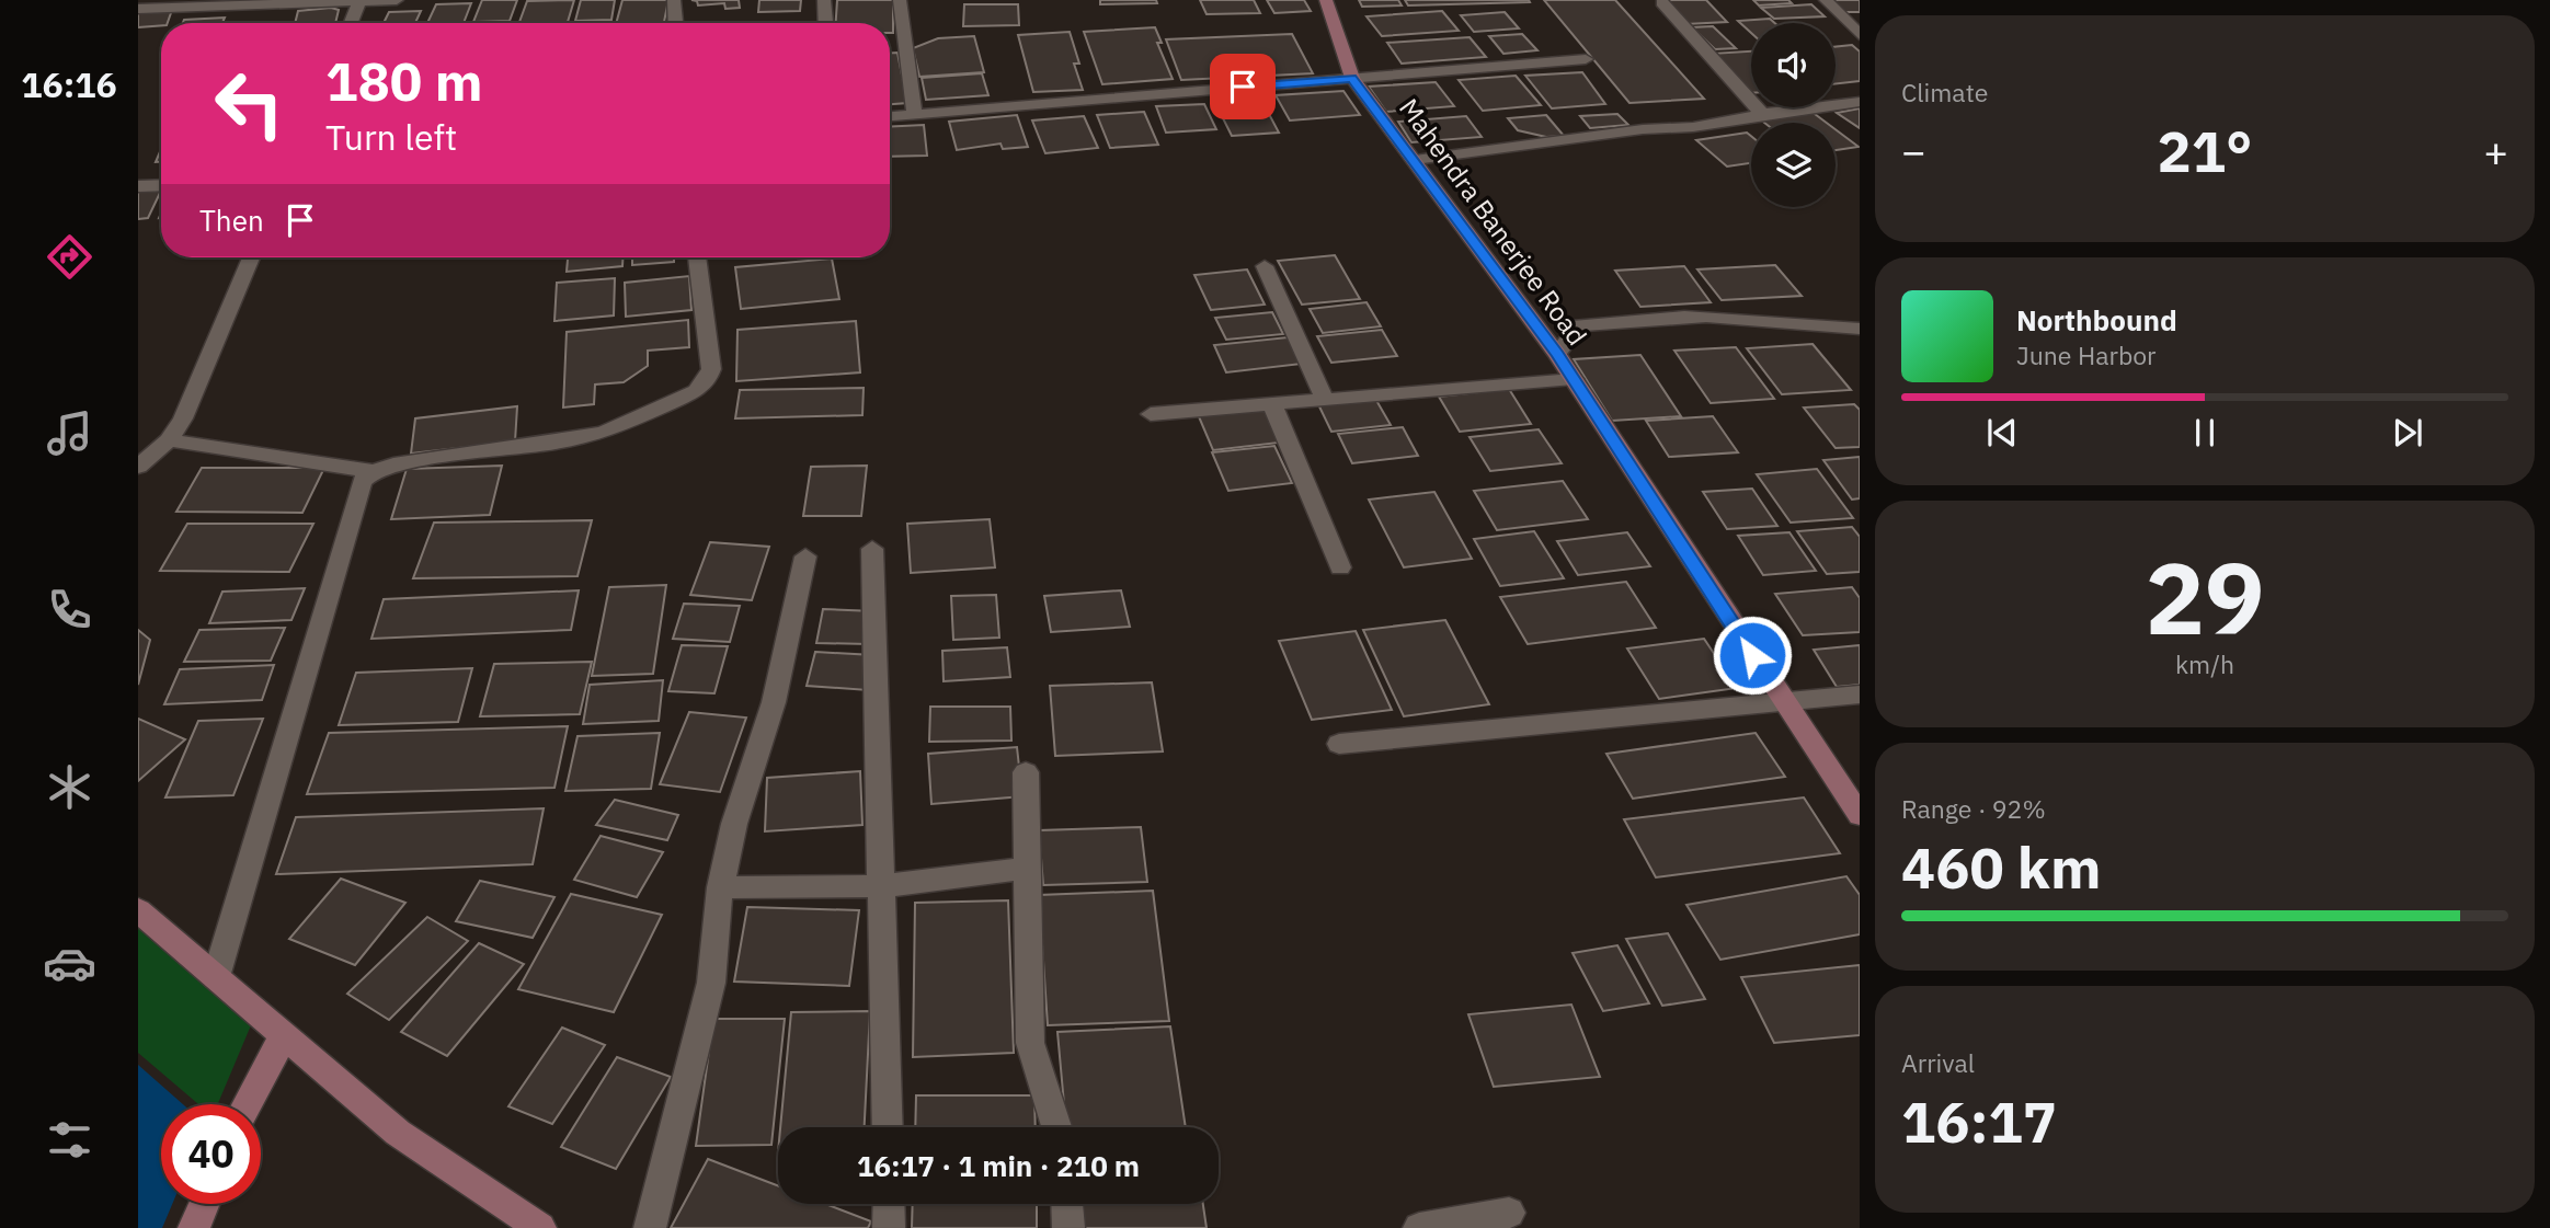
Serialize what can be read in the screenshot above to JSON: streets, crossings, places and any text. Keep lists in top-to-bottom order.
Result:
{
  "streets": {
    "street": ["Mahendra Banerjee Road"]
  },
  "page": {
    "tabs": "16:16",
    "tile": [
      "Climate",
      ["29", "km/h"],
      ["Range · 92%", "460 km"],
      ["Arrival", "16:17"]
    ],
    "turn": ["180 m", "Turn left"],
    "heat": ["−", "21°", "+"],
    "then": "Then",
    "song": ["Northbound", "June Harbor"],
    "limit": "40",
    "trip": "16:17 · 1 min · 210 m"
  }
}
